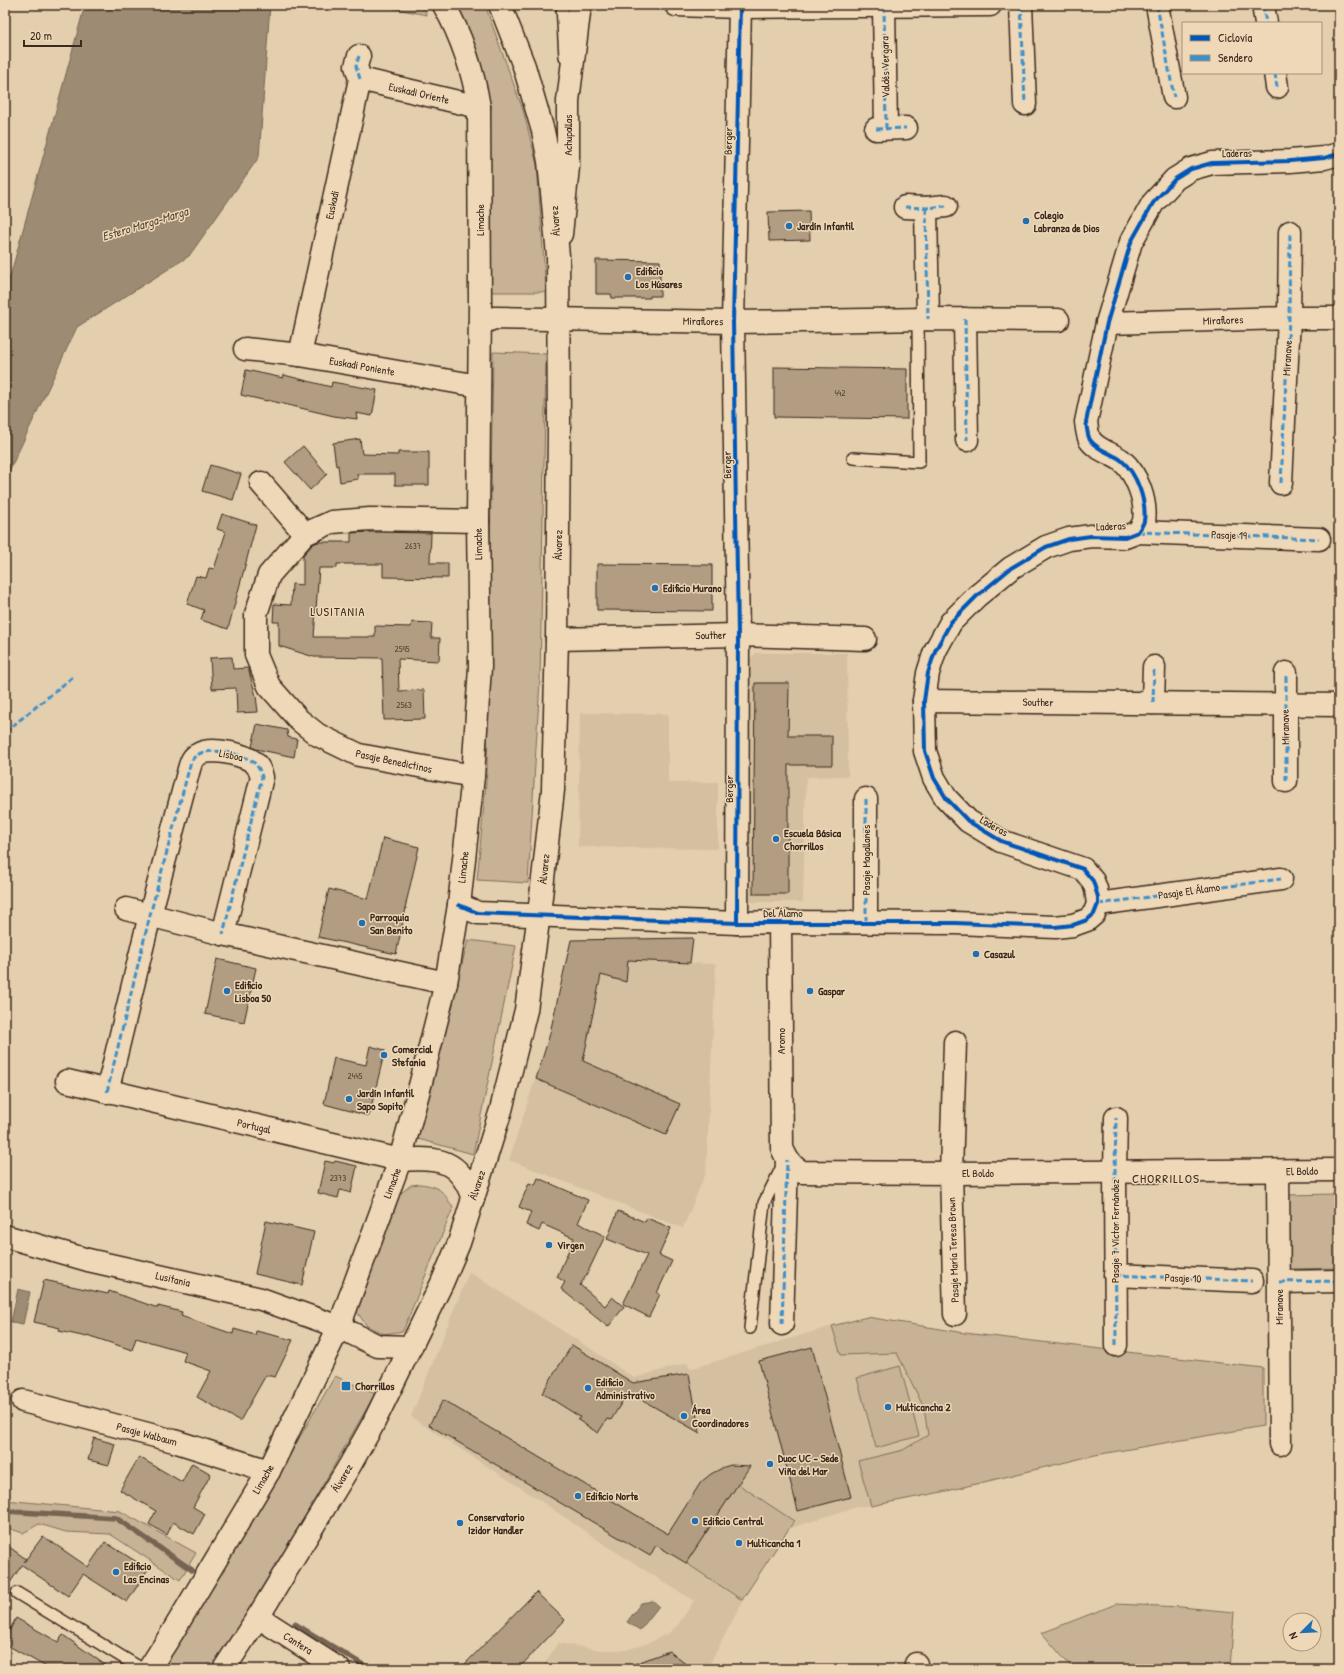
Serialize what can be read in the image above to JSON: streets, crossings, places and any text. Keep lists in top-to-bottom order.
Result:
{
  "streets": {
    "street": [
      "Valdés Vergara",
      "Euskadi Oriente",
      "Achupallas",
      "Berger",
      "Laderas",
      "Euskadi",
      "Limache",
      "Álvarez",
      "Miraflores",
      "Miranave",
      "Euskadi Poniente",
      "Pasaje 19",
      "Souther",
      "Lisboa",
      "Pasaje Benedictinos",
      "Pasaje Magallanes",
      "Pasaje El Álamo",
      "Del Álamo",
      "Aromo",
      "Portugal",
      "El Boldo",
      "Pasaje 7 Víctor Fernández",
      "Pasaje María Teresa Brown",
      "Pasaje 10",
      "Lusitania",
      "Pasaje Walbaum",
      "Cantera"
    ]
  },
  "crossings": [
    ["Euskadi Oriente", "Euskadi"],
    ["Euskadi Oriente", "Limache"],
    ["Achupallas", "Álvarez"],
    ["Berger", "Miraflores"],
    ["Berger", "Souther"],
    ["Berger", "Del Álamo"],
    ["Laderas", "Miraflores"],
    ["Laderas", "Pasaje 19"],
    ["Laderas", "Souther"],
    ["Laderas", "Pasaje El Álamo"],
    ["Laderas", "Del Álamo"],
    ["Euskadi", "Euskadi Poniente"],
    ["Limache", "Miraflores"],
    ["Limache", "Euskadi Poniente"],
    ["Limache", "Pasaje Benedictinos"],
    ["Limache", "Del Álamo"],
    ["Limache", "Portugal"],
    ["Limache", "Lusitania"],
    ["Limache", "Pasaje Walbaum"],
    ["Álvarez", "Miraflores"],
    ["Álvarez", "Souther"],
    ["Álvarez", "Del Álamo"],
    ["Álvarez", "Portugal"],
    ["Álvarez", "Lusitania"],
    ["Álvarez", "Cantera"],
    ["Miraflores", "Miranave"],
    ["Miranave", "Souther"],
    ["Miranave", "El Boldo"],
    ["Pasaje Magallanes", "Del Álamo"],
    ["Pasaje El Álamo", "Del Álamo"],
    ["Del Álamo", "Aromo"],
    ["Aromo", "El Boldo"],
    ["El Boldo", "Pasaje 7 Víctor Fernández"],
    ["El Boldo", "Pasaje María Teresa Brown"],
    ["Pasaje 7 Víctor Fernández", "Pasaje 10"]
  ],
  "districts": ["LUSITANIA", "CHORRILLOS"],
  "water": ["Estero Marga-Marga"],
  "places": {
    "other": [
      "Colegio Labranza de Dios",
      "Jardín Infantil",
      "Edificio Los Húsares",
      "Edificio Murano",
      "Escuela Básica Chorrillos",
      "Parroquia San Benito",
      "Casazul",
      "Edificio Lisboa 50",
      "Gaspar",
      "Comercial Stefania",
      "Jardín Infantil Sapo Sopito",
      "Virgen",
      "Edificio Administrativo",
      "Multicancha 2",
      "Área Coordinadores",
      "Duoc UC - Sede Viña del Mar",
      "Edificio Norte",
      "Edificio Central",
      "Conservatorio Izidor Handler",
      "Multicancha 1",
      "Edificio Las Encinas"
    ],
    "transit": ["Chorrillos"]
  },
  "house_numbers": [
    "442",
    "2637",
    "2595",
    "2563",
    "2445",
    "2373"
  ],
  "legend": ["Ciclovía", "Sendero"],
  "scale_bar": "20 m",
  "north": "bottom left"
}
